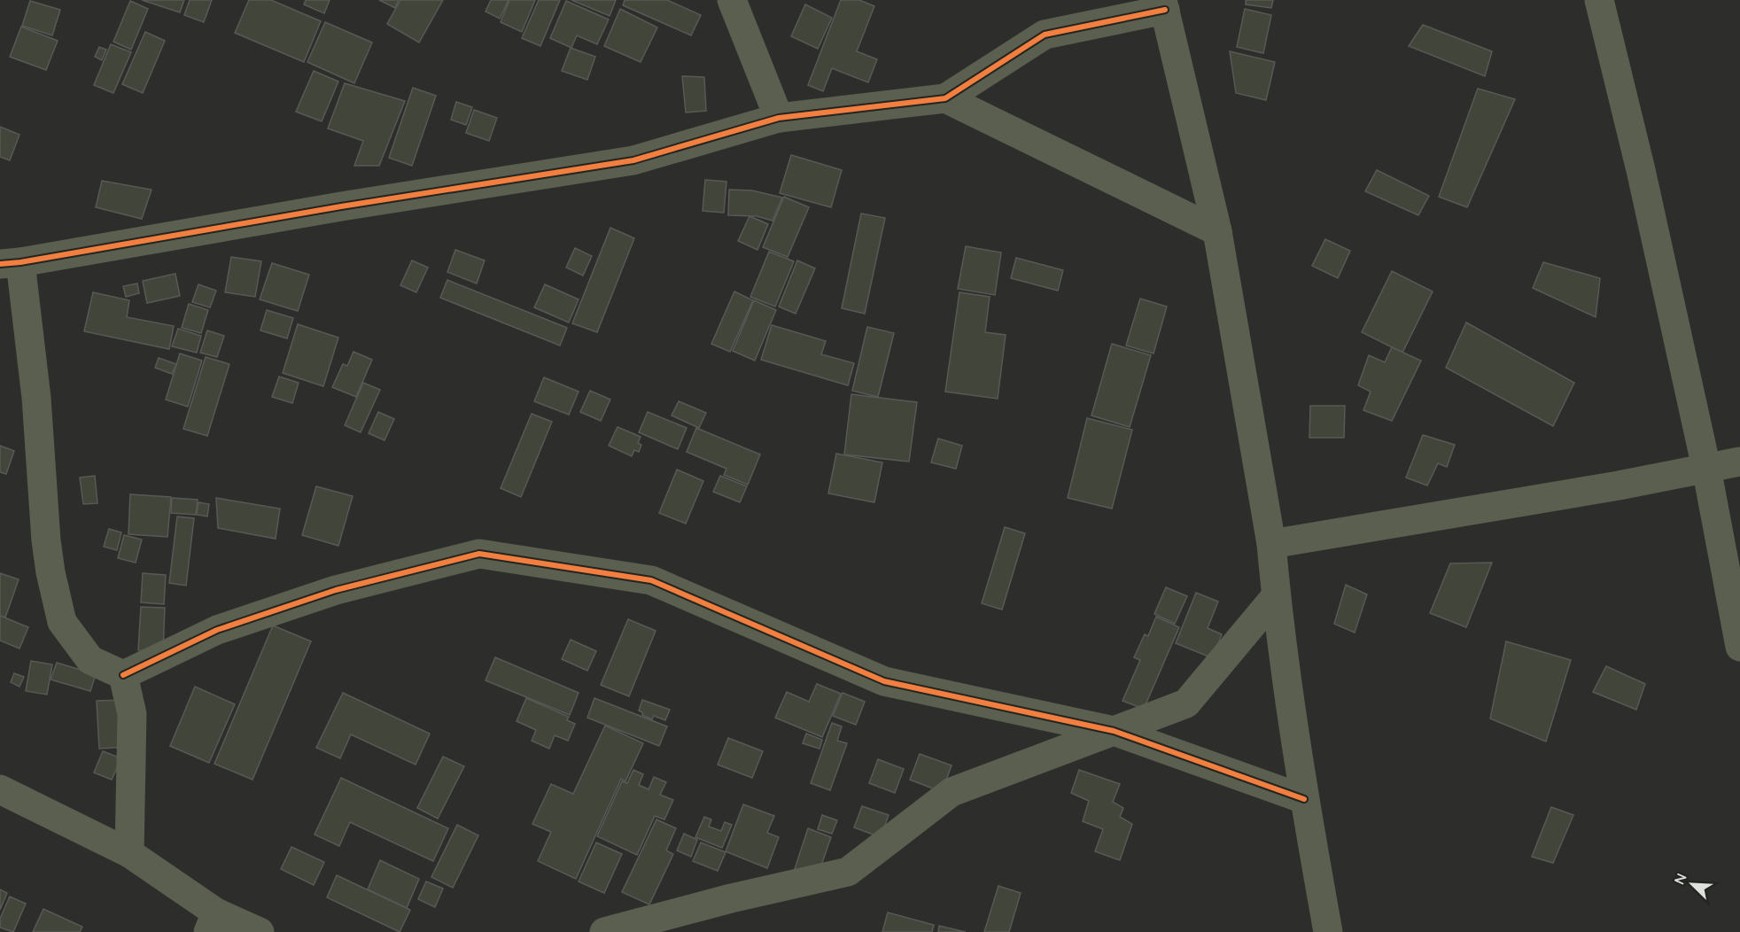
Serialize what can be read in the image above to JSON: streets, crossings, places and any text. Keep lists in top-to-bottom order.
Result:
{
  "north": "top left"
}
